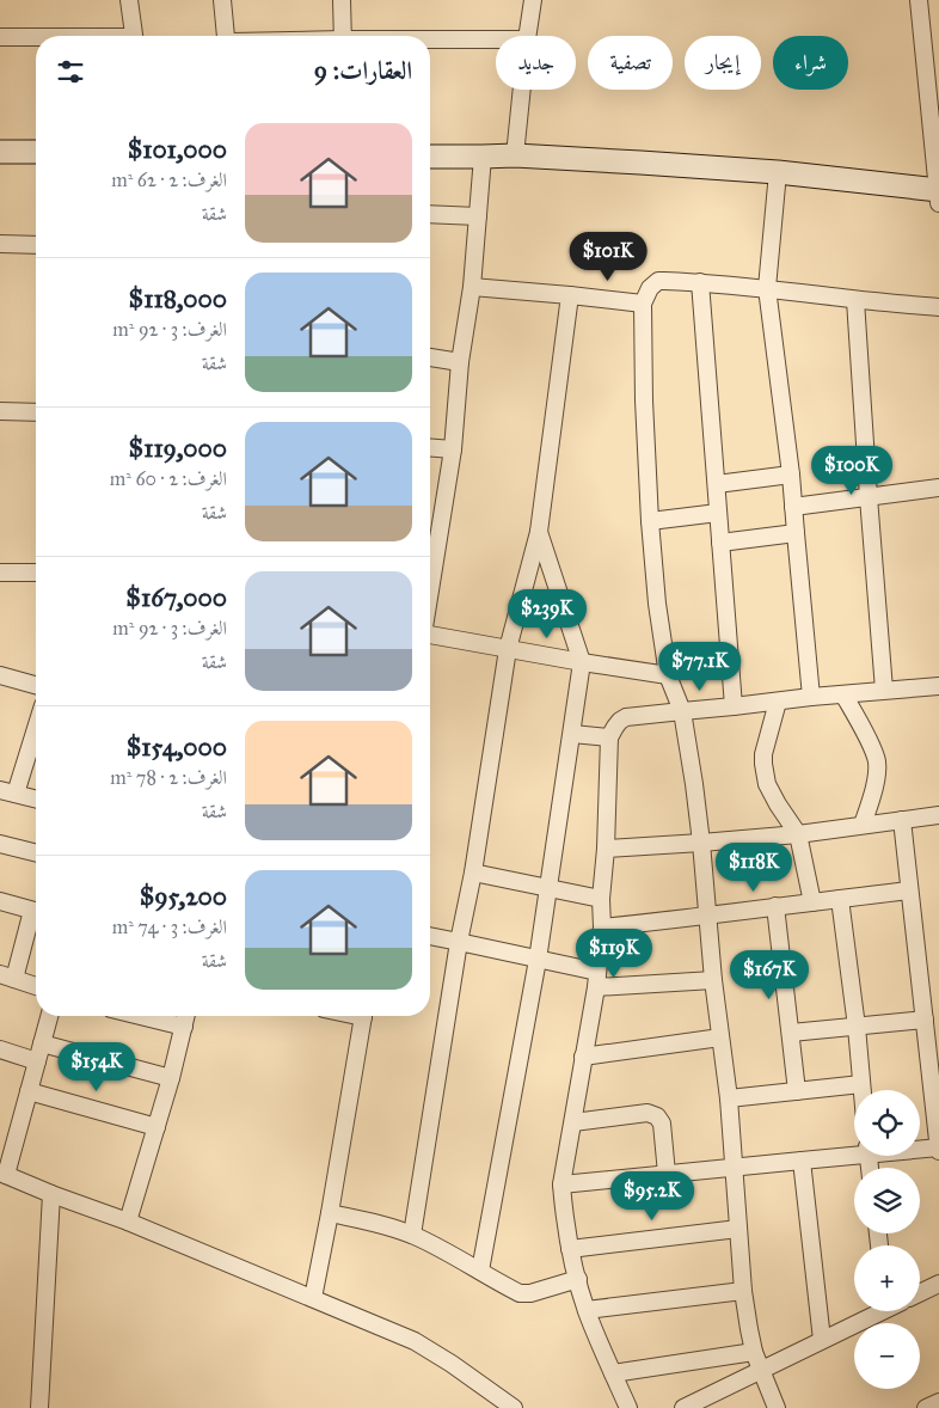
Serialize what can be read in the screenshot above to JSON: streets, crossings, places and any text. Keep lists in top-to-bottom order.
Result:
{
  "page": {
    "chip": [
      "شراء",
      "إيجار",
      "تصفية",
      "جديد"
    ],
    "heading": "العقارات: 9",
    "list": [
      {
        "name": "$101,000",
        "note": "الغرف: 2 · 62 m² · شقة"
      },
      {
        "name": "$118,000",
        "note": "الغرف: 3 · 92 m² · شقة"
      },
      {
        "name": "$119,000",
        "note": "الغرف: 2 · 60 m² · شقة"
      },
      {
        "name": "$167,000",
        "note": "الغرف: 3 · 92 m² · شقة"
      },
      {
        "name": "$154,000",
        "note": "الغرف: 2 · 78 m² · شقة"
      },
      {
        "name": "$95,200",
        "note": "الغرف: 3 · 74 m² · شقة"
      }
    ],
    "price": [
      "$101K",
      "$100K",
      "$239K",
      "$77.1K",
      "$118K",
      "$119K",
      "$167K",
      "$154K",
      "$95.2K"
    ],
    "map_buttons": ["+", "−"]
  }
}
